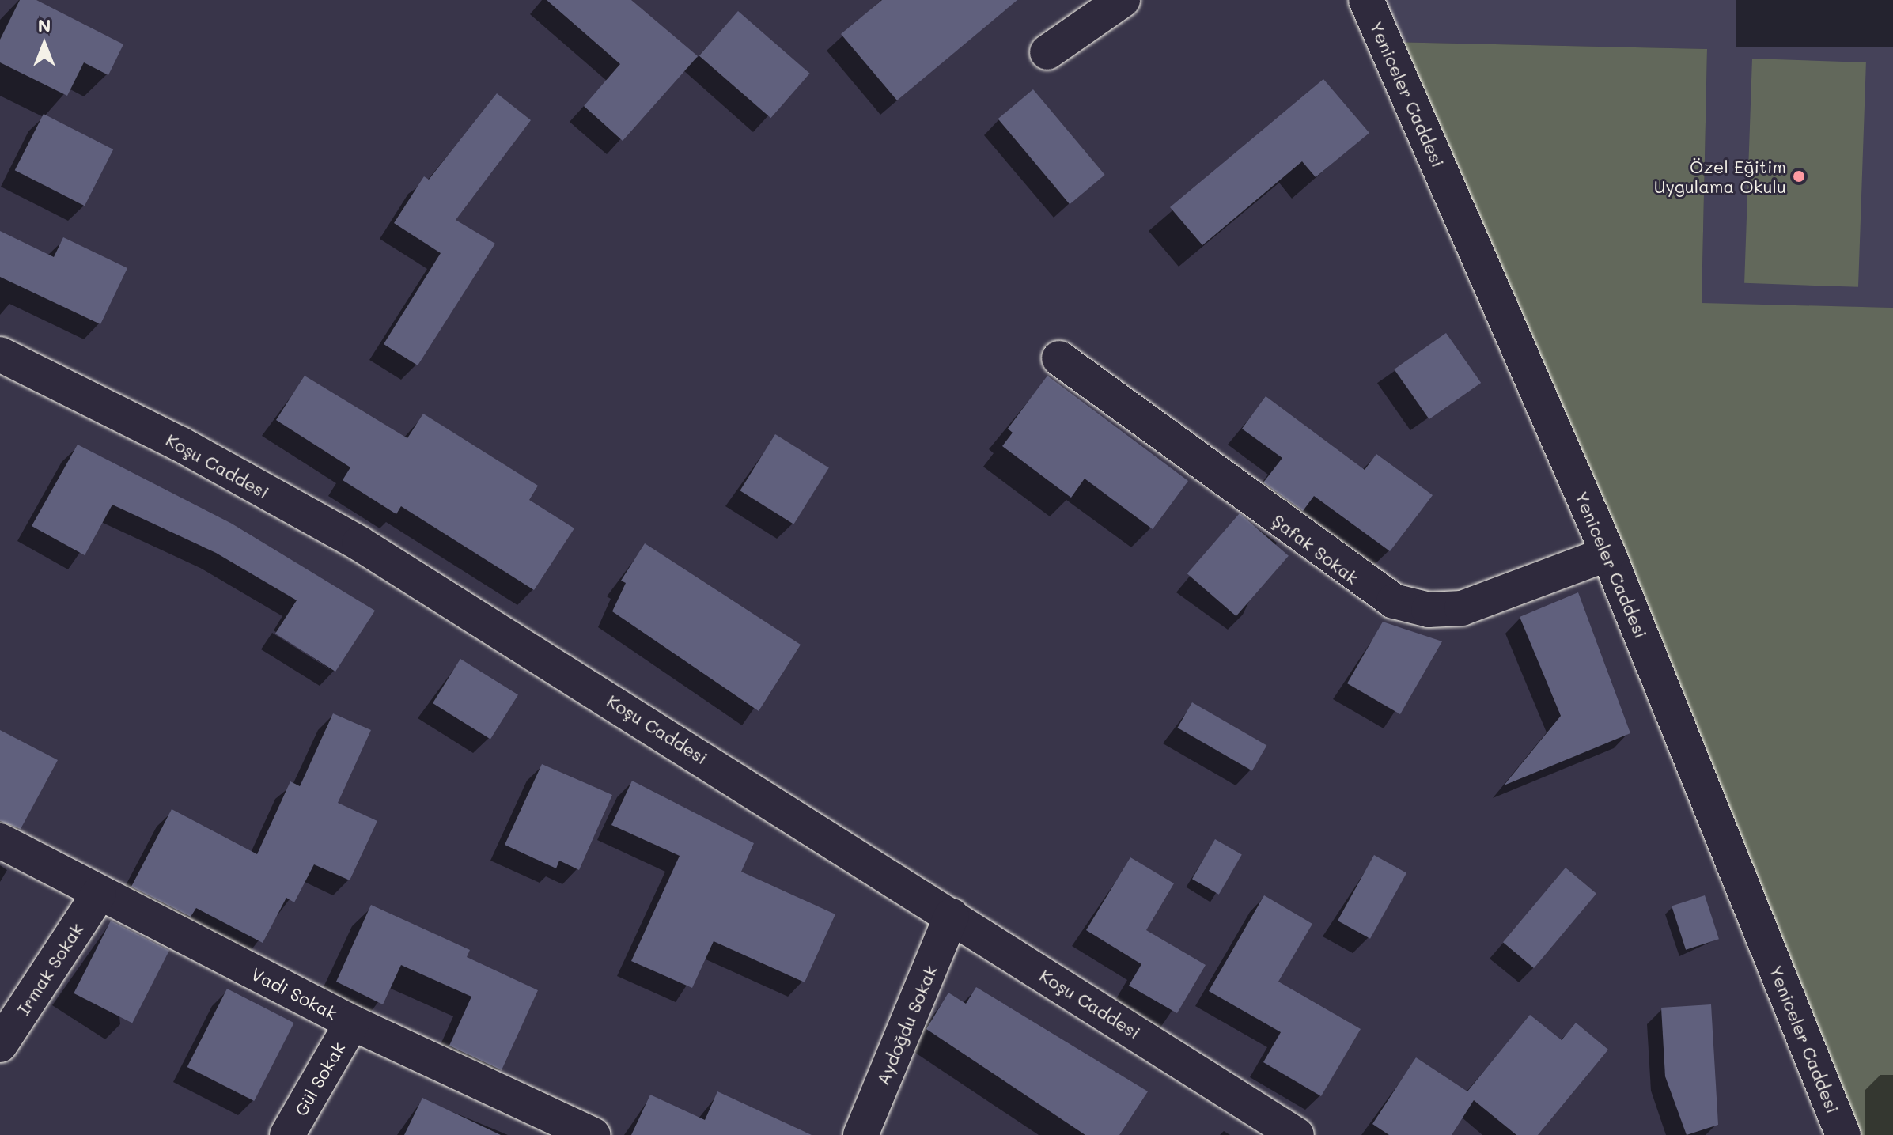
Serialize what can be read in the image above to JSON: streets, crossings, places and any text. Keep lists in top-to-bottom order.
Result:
{
  "streets": {
    "street": [
      "Yeniceler Caddesi",
      "Koşu Caddesi",
      "Şafak Sokak",
      "Irmak Sokak",
      "Vadi Sokak",
      "Aydoğdu Sokak",
      "Gül Sokak"
    ]
  },
  "crossings": [
    ["Yeniceler Caddesi", "Şafak Sokak"],
    ["Koşu Caddesi", "Aydoğdu Sokak"],
    ["Irmak Sokak", "Vadi Sokak"],
    ["Vadi Sokak", "Gül Sokak"]
  ],
  "places": ["Özel Eğitim Uygulama Okulu"],
  "north": "top"
}
